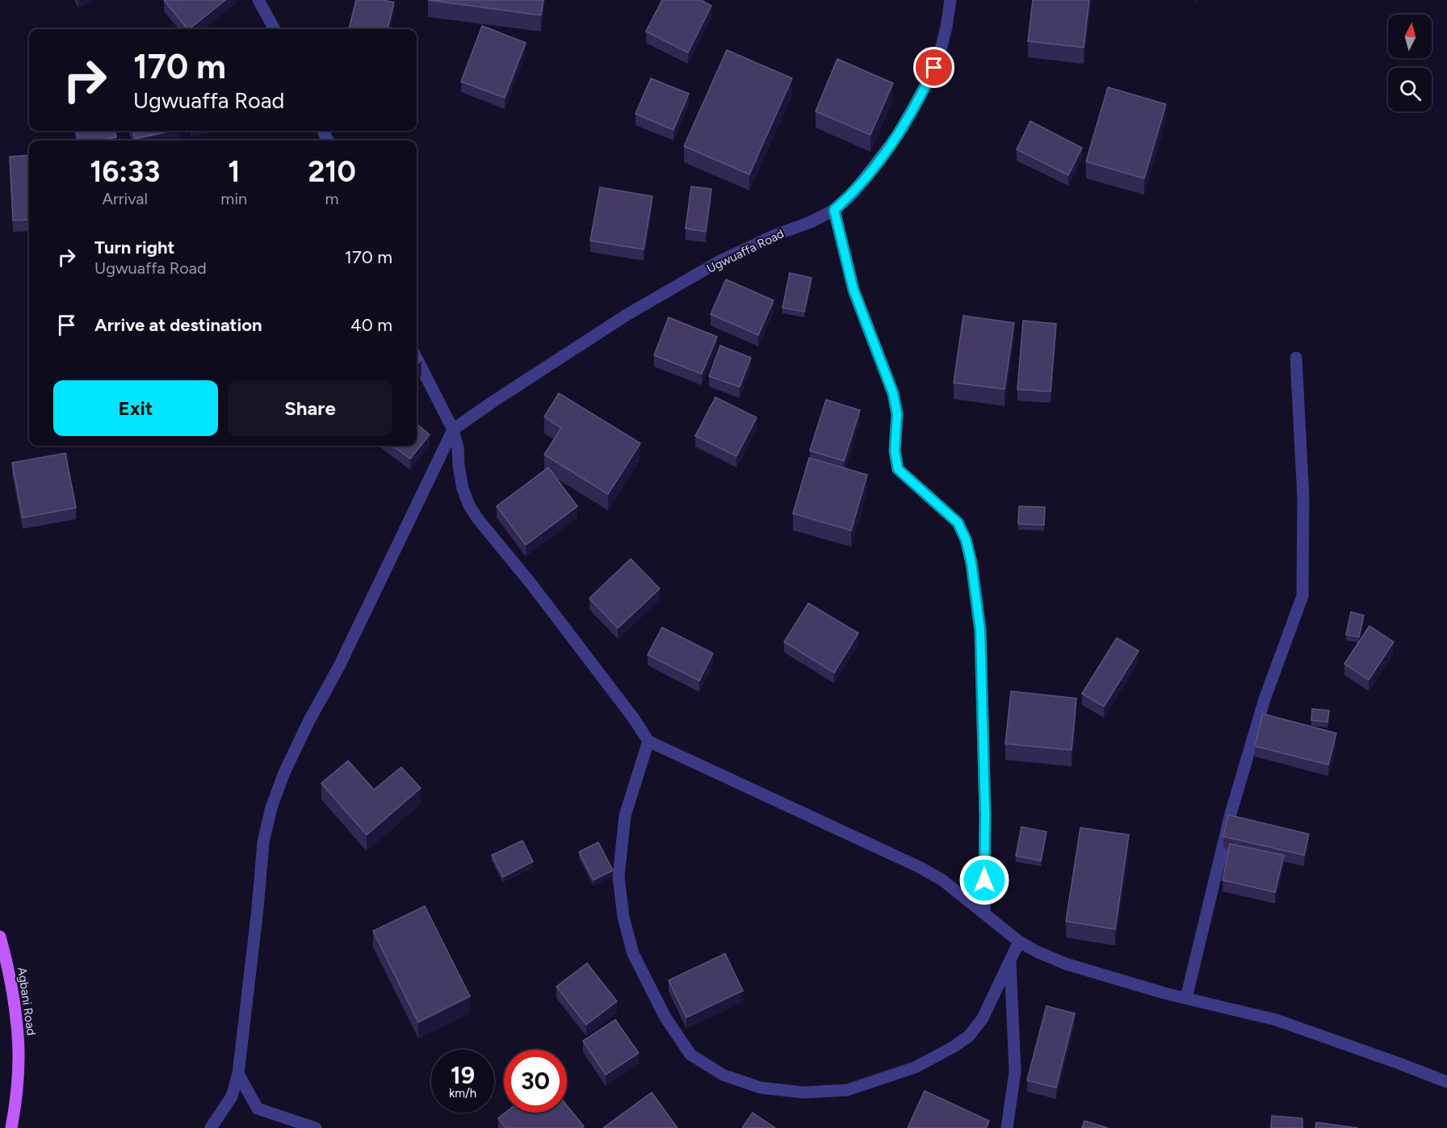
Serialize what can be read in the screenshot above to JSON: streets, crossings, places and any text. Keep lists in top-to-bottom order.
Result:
{
  "streets": {
    "main road": ["Agbani Road"],
    "street": ["Ugwuaffa Road"]
  },
  "north": "top",
  "page": {
    "turn": ["170 m", "Ugwuaffa Road"],
    "eta": [
      "16:33",
      "Arrival",
      "1",
      "min",
      "210",
      "m"
    ],
    "list": [
      {
        "name": "Turn right",
        "note": "Ugwuaffa Road",
        "value": "170 m"
      },
      {
        "name": "Arrive at destination",
        "value": "40 m"
      }
    ],
    "buttons": ["Exit", "Share"],
    "speed": "19 km/h",
    "limit": "30"
  }
}
